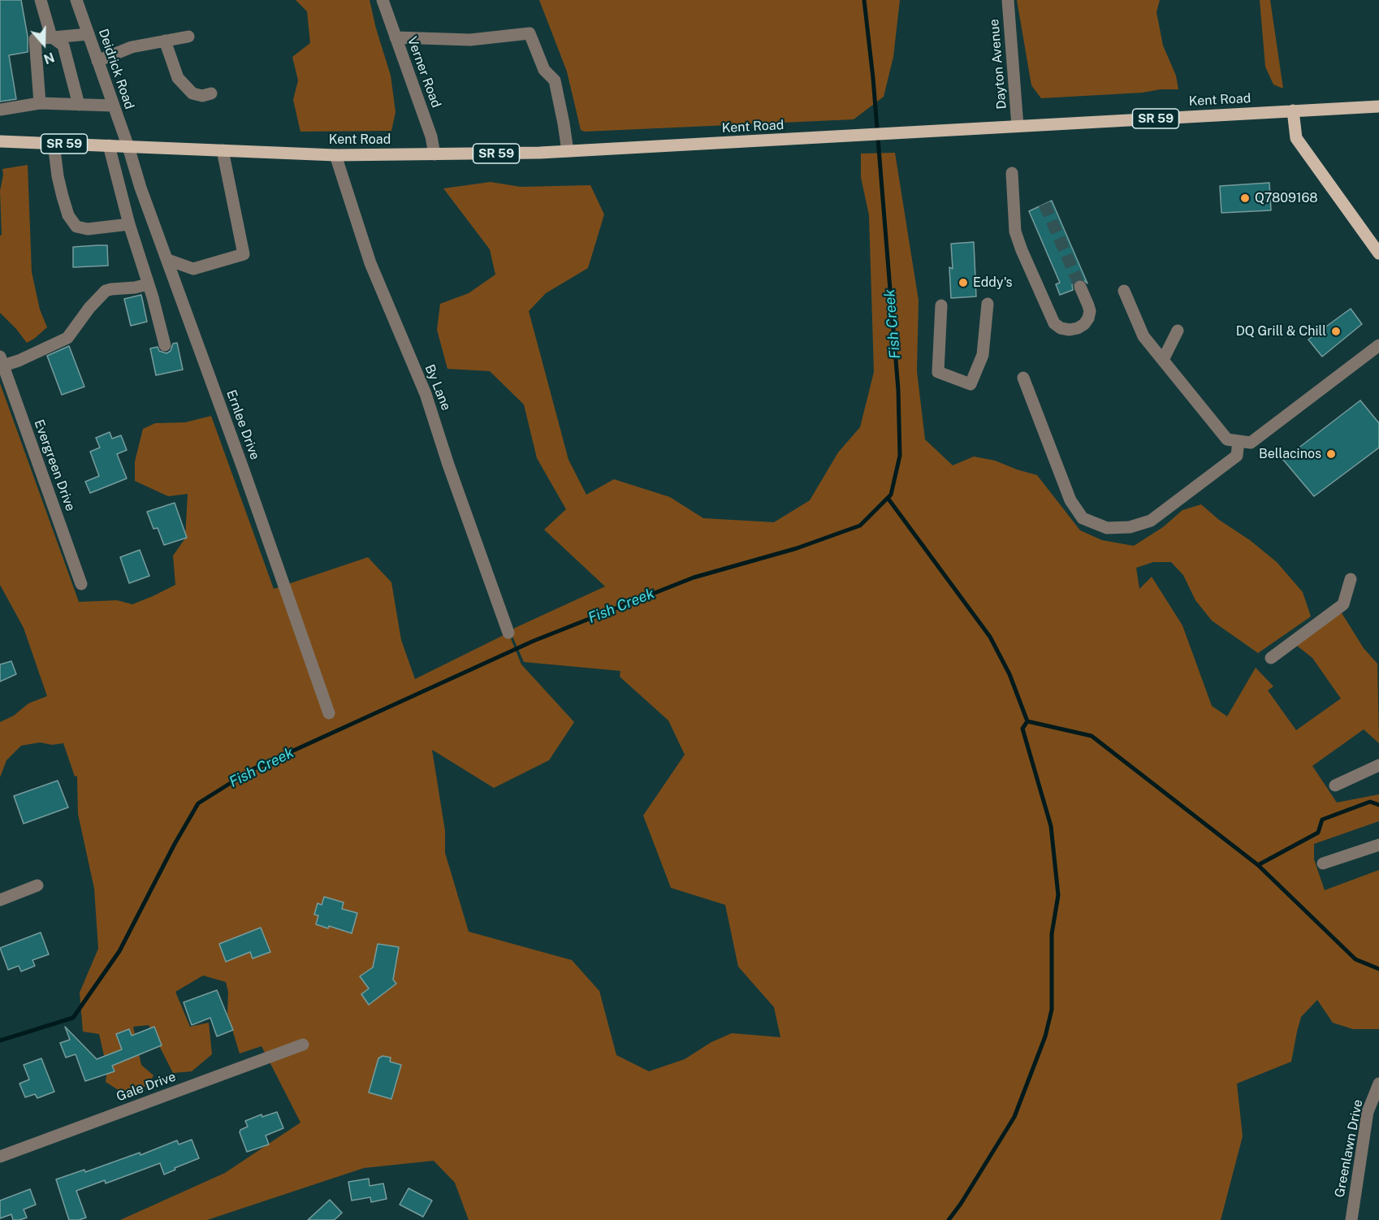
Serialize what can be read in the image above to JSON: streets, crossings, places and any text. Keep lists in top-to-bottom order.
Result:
{
  "streets": {
    "main road": ["Kent Road", "SR 59"],
    "street": [
      "Dayton Avenue",
      "Deidrick Road",
      "Verner Road",
      "By Lane",
      "Ernlee Drive",
      "Evergreen Drive",
      "Gale Drive",
      "Greenlawn Drive"
    ]
  },
  "crossings": [
    ["Dayton Avenue", "Kent Road"],
    ["Deidrick Road", "Kent Road"],
    ["Deidrick Road", "SR 59"],
    ["Deidrick Road", "Ernlee Drive"],
    ["Verner Road", "Kent Road"],
    ["Kent Road", "SR 59"],
    ["Kent Road", "By Lane"],
    ["Kent Road", "Ernlee Drive"],
    ["SR 59", "Ernlee Drive"]
  ],
  "water": ["Fish Creek"],
  "places": [
    "Q7809168",
    "Eddy's",
    "DQ Grill & Chill",
    "Bellacinos"
  ],
  "north": "bottom"
}
